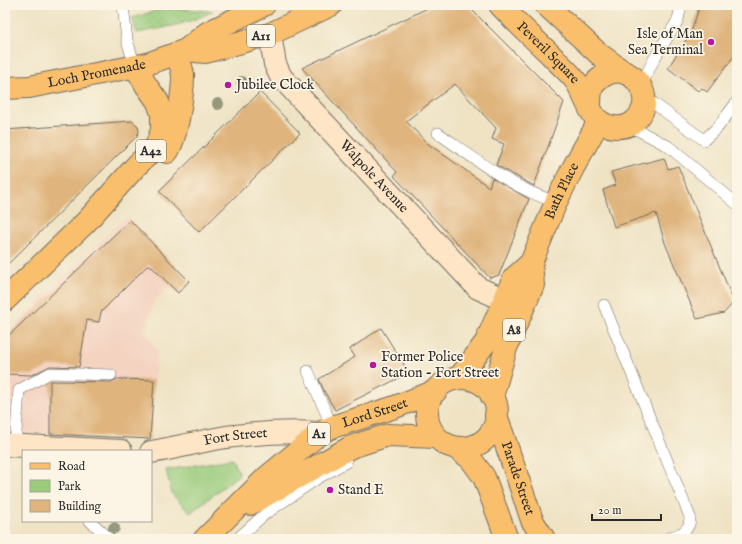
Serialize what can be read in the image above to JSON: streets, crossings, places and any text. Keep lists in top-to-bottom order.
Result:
{
  "streets": {
    "main road": [
      "A11",
      "Peveril Square",
      "Loch Promenade",
      "A42",
      "Walpole Avenue",
      "Bath Place",
      "A8",
      "Lord Street",
      "A1",
      "Fort Street",
      "Parade Street"
    ]
  },
  "crossings": [
    ["Peveril Square", "Bath Place"],
    ["Peveril Square", "A8"],
    ["Loch Promenade", "A42"],
    ["Loch Promenade", "Walpole Avenue"],
    ["Walpole Avenue", "Bath Place"],
    ["Bath Place", "A8"],
    ["Bath Place", "Lord Street"],
    ["Bath Place", "Parade Street"],
    ["Lord Street", "Fort Street"],
    ["Lord Street", "Parade Street"]
  ],
  "places": [
    "Isle of Man Sea Terminal",
    "Jubilee Clock",
    "Former Police Station - Fort Street",
    "Stand E"
  ],
  "legend": ["Road", "Park", "Building"],
  "scale_bar": "20 m"
}
